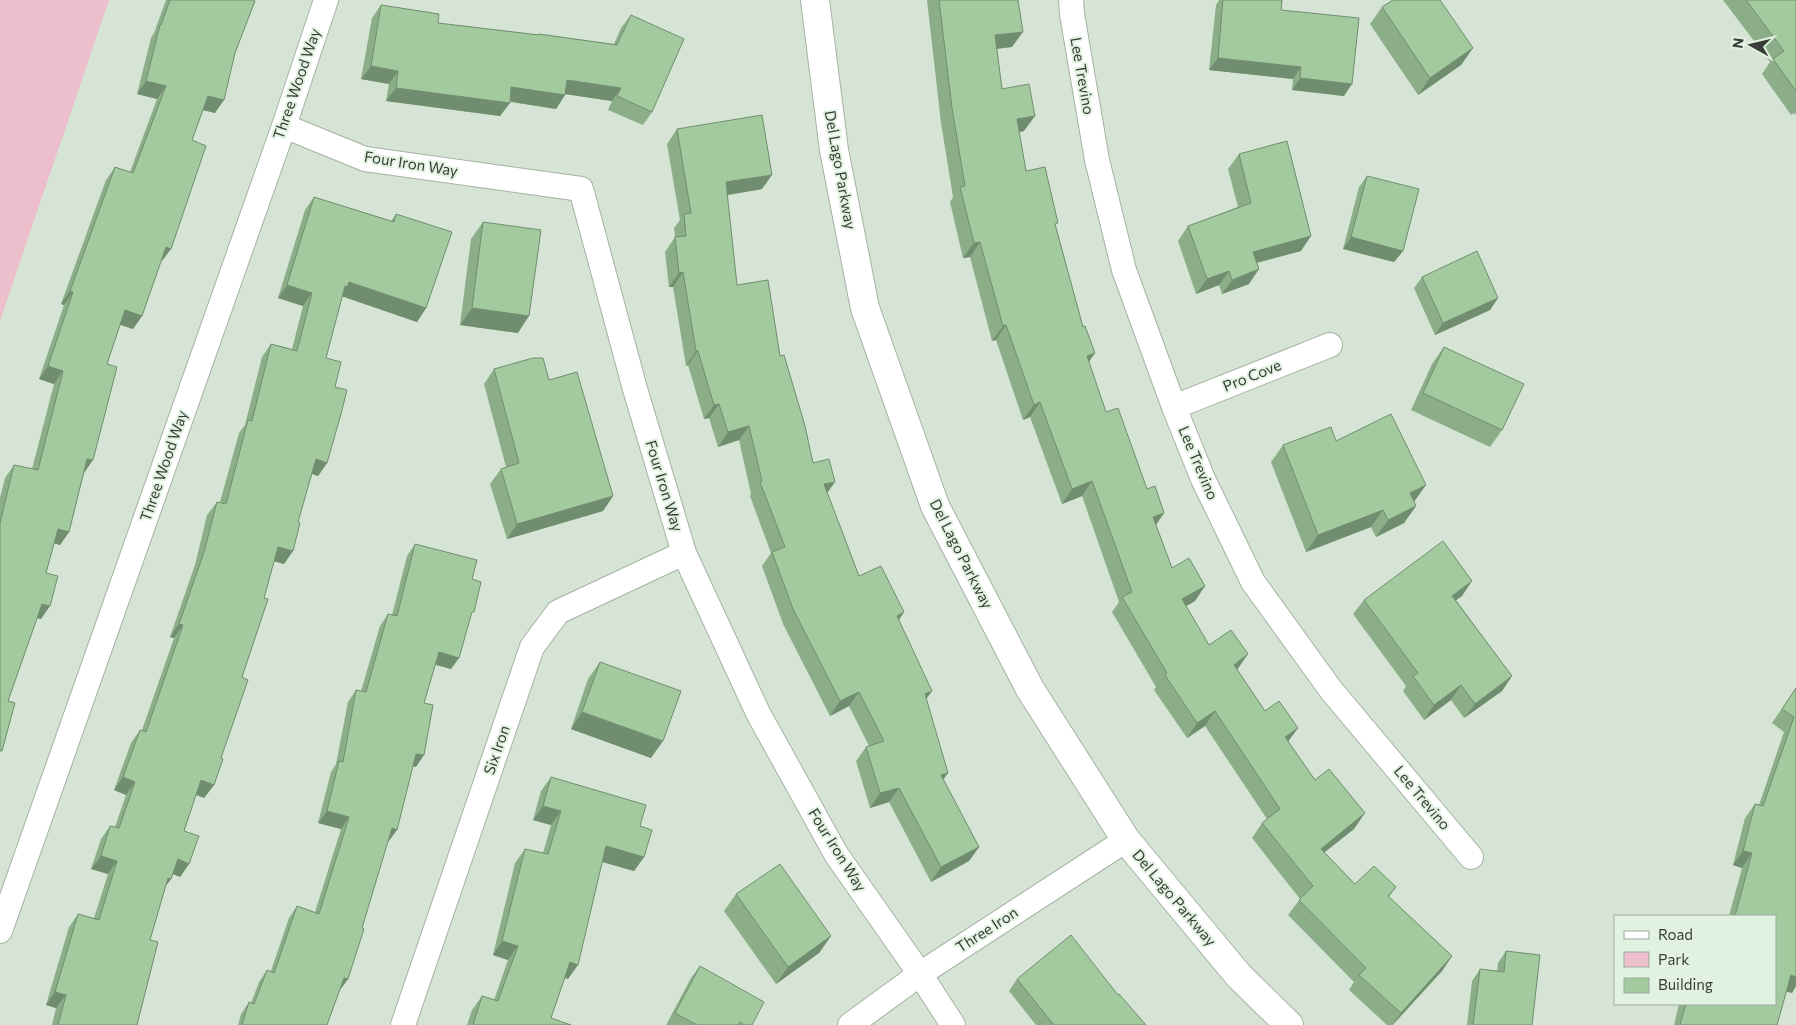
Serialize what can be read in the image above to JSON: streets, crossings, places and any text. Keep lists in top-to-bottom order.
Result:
{
  "streets": {
    "street": [
      "Lee Trevino",
      "Three Wood Way",
      "Four Iron Way",
      "Del Lago Parkway",
      "Pro Cove",
      "Six Iron",
      "Three Iron"
    ]
  },
  "crossings": [
    ["Lee Trevino", "Pro Cove"],
    ["Three Wood Way", "Four Iron Way"],
    ["Four Iron Way", "Six Iron"],
    ["Four Iron Way", "Three Iron"],
    ["Del Lago Parkway", "Three Iron"]
  ],
  "legend": ["Road", "Park", "Building"],
  "north": "left"
}
